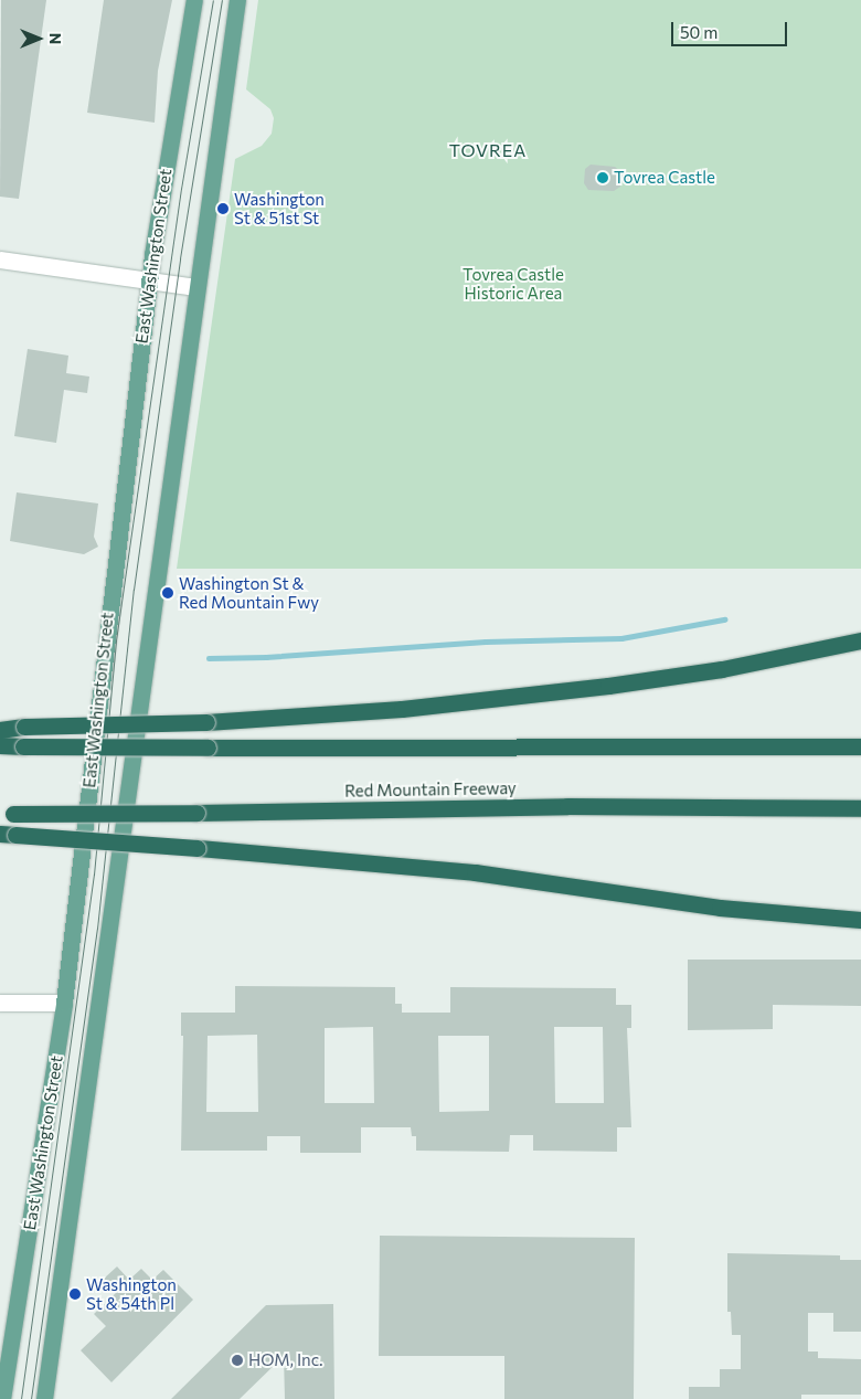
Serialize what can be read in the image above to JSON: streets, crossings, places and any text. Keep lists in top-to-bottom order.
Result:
{
  "streets": {
    "highway": ["Red Mountain Freeway"],
    "main road": ["East Washington Street"]
  },
  "districts": ["TOVREA"],
  "parks": ["Tovrea Castle Historic Area"],
  "places": [
    "Tovrea Castle",
    "Washington St & 51st St",
    "Washington St & Red Mountain Fwy",
    "Washington St & 54th Pl",
    "HOM, Inc."
  ],
  "scale_bar": "50 m",
  "north": "right"
}
